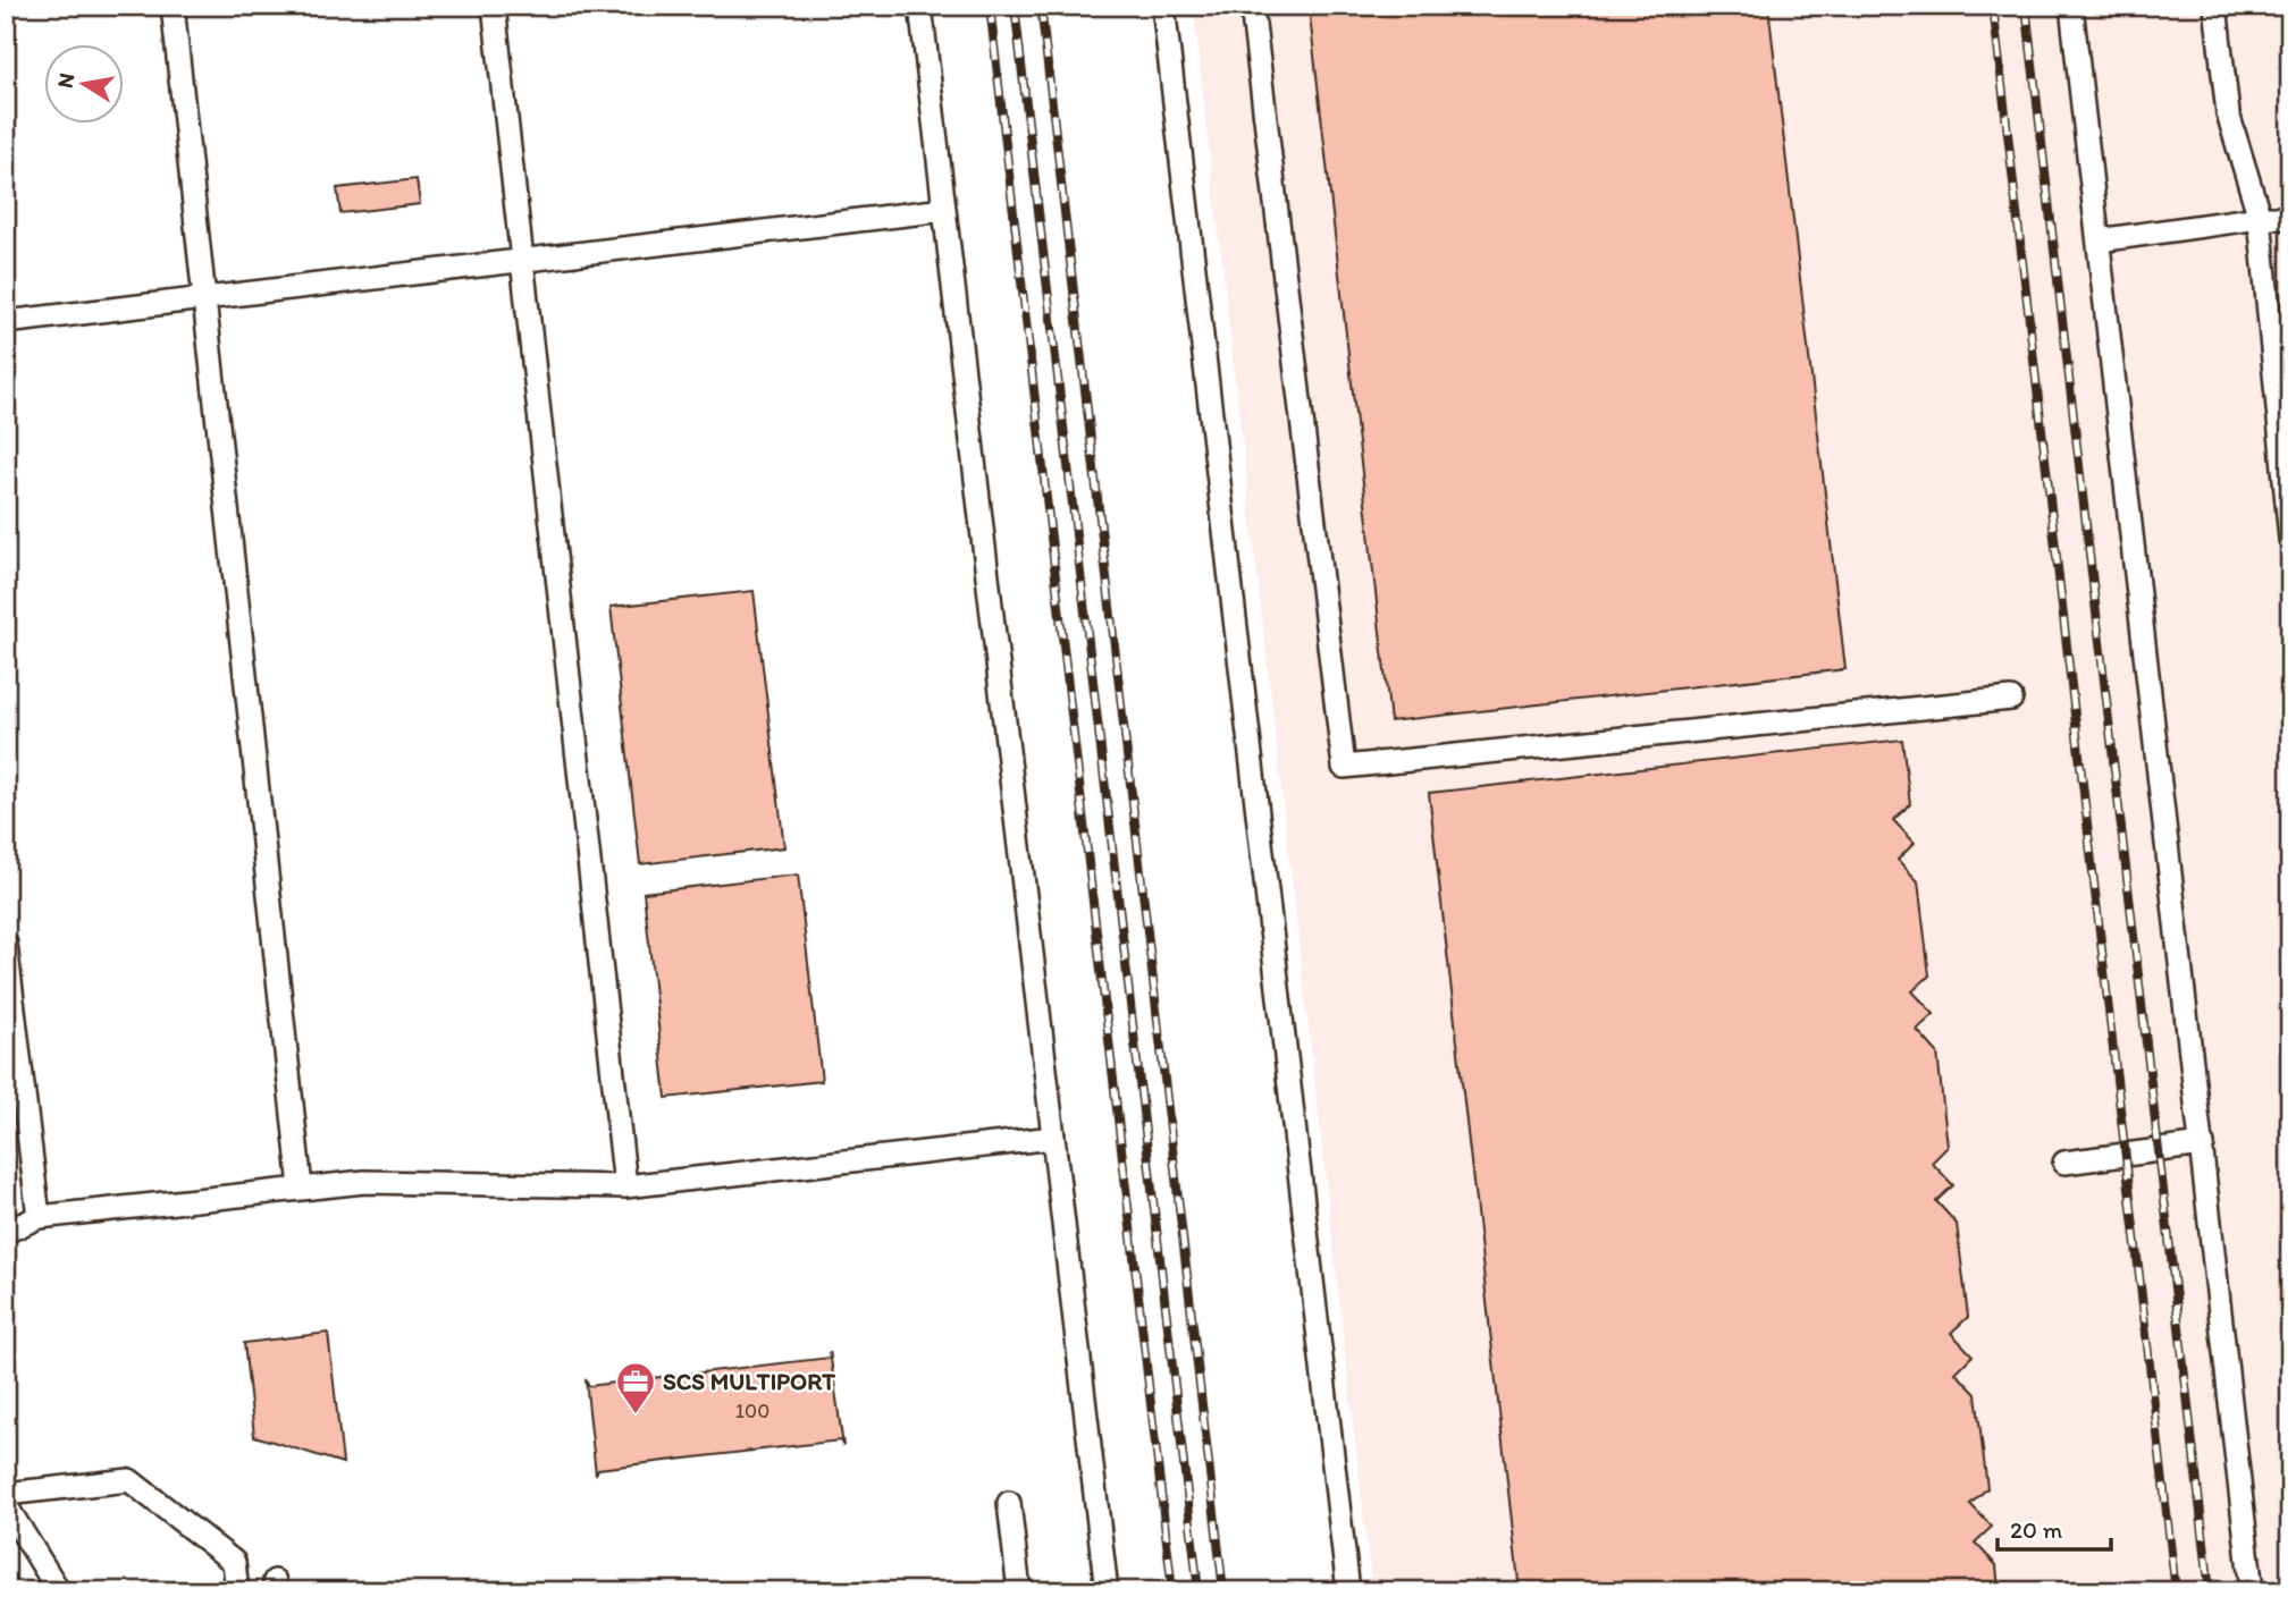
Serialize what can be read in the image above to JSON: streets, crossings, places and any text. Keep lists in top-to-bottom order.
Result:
{
  "places": {
    "office": ["SCS MULTIPORT"]
  },
  "house_numbers": ["100"],
  "scale_bar": "20 m",
  "north": "left"
}
